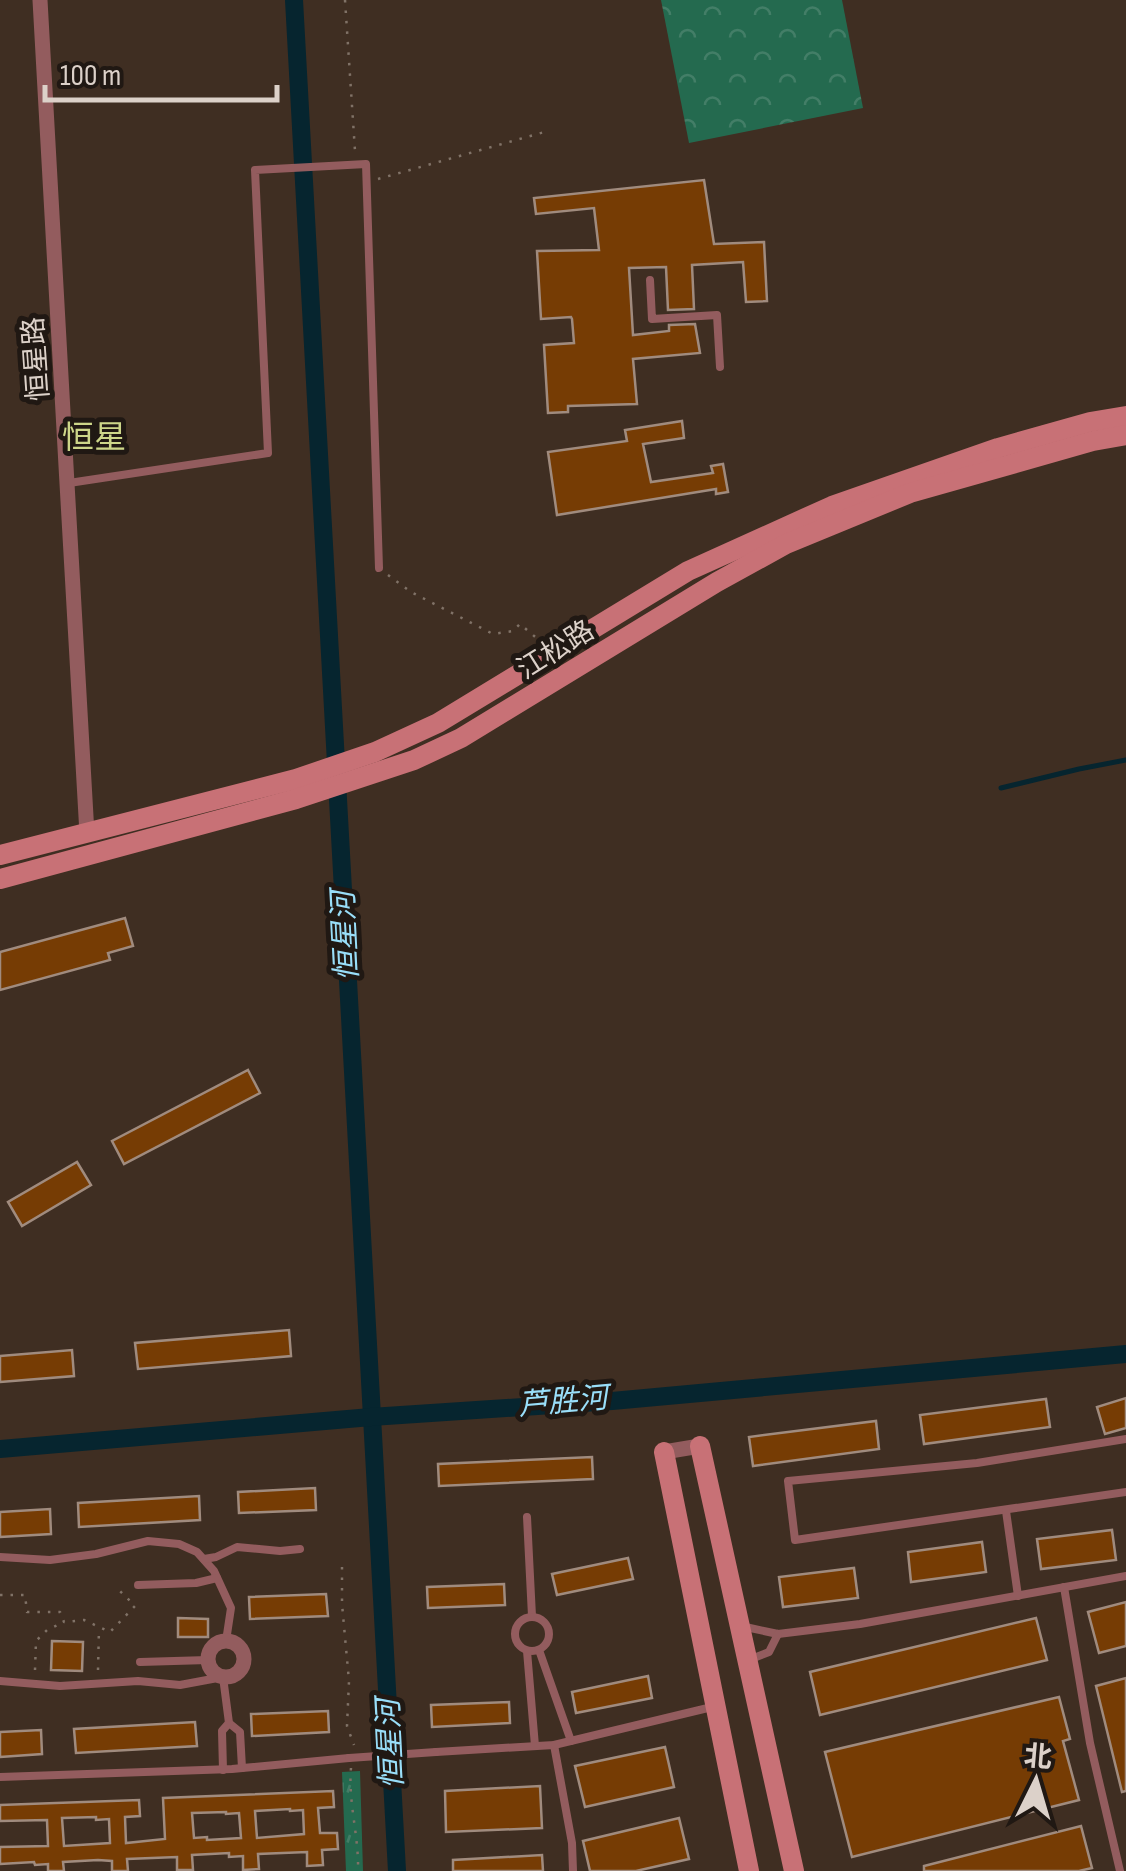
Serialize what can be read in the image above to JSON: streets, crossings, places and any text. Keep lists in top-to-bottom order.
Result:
{
  "streets": {
    "street": ["恒星路", "江松路"]
  },
  "crossings": [
    ["恒星路", "江松路"]
  ],
  "districts": ["恒星"],
  "water": ["恒星河", "芦胜河"],
  "scale_bar": "100 m",
  "north": "top"
}
